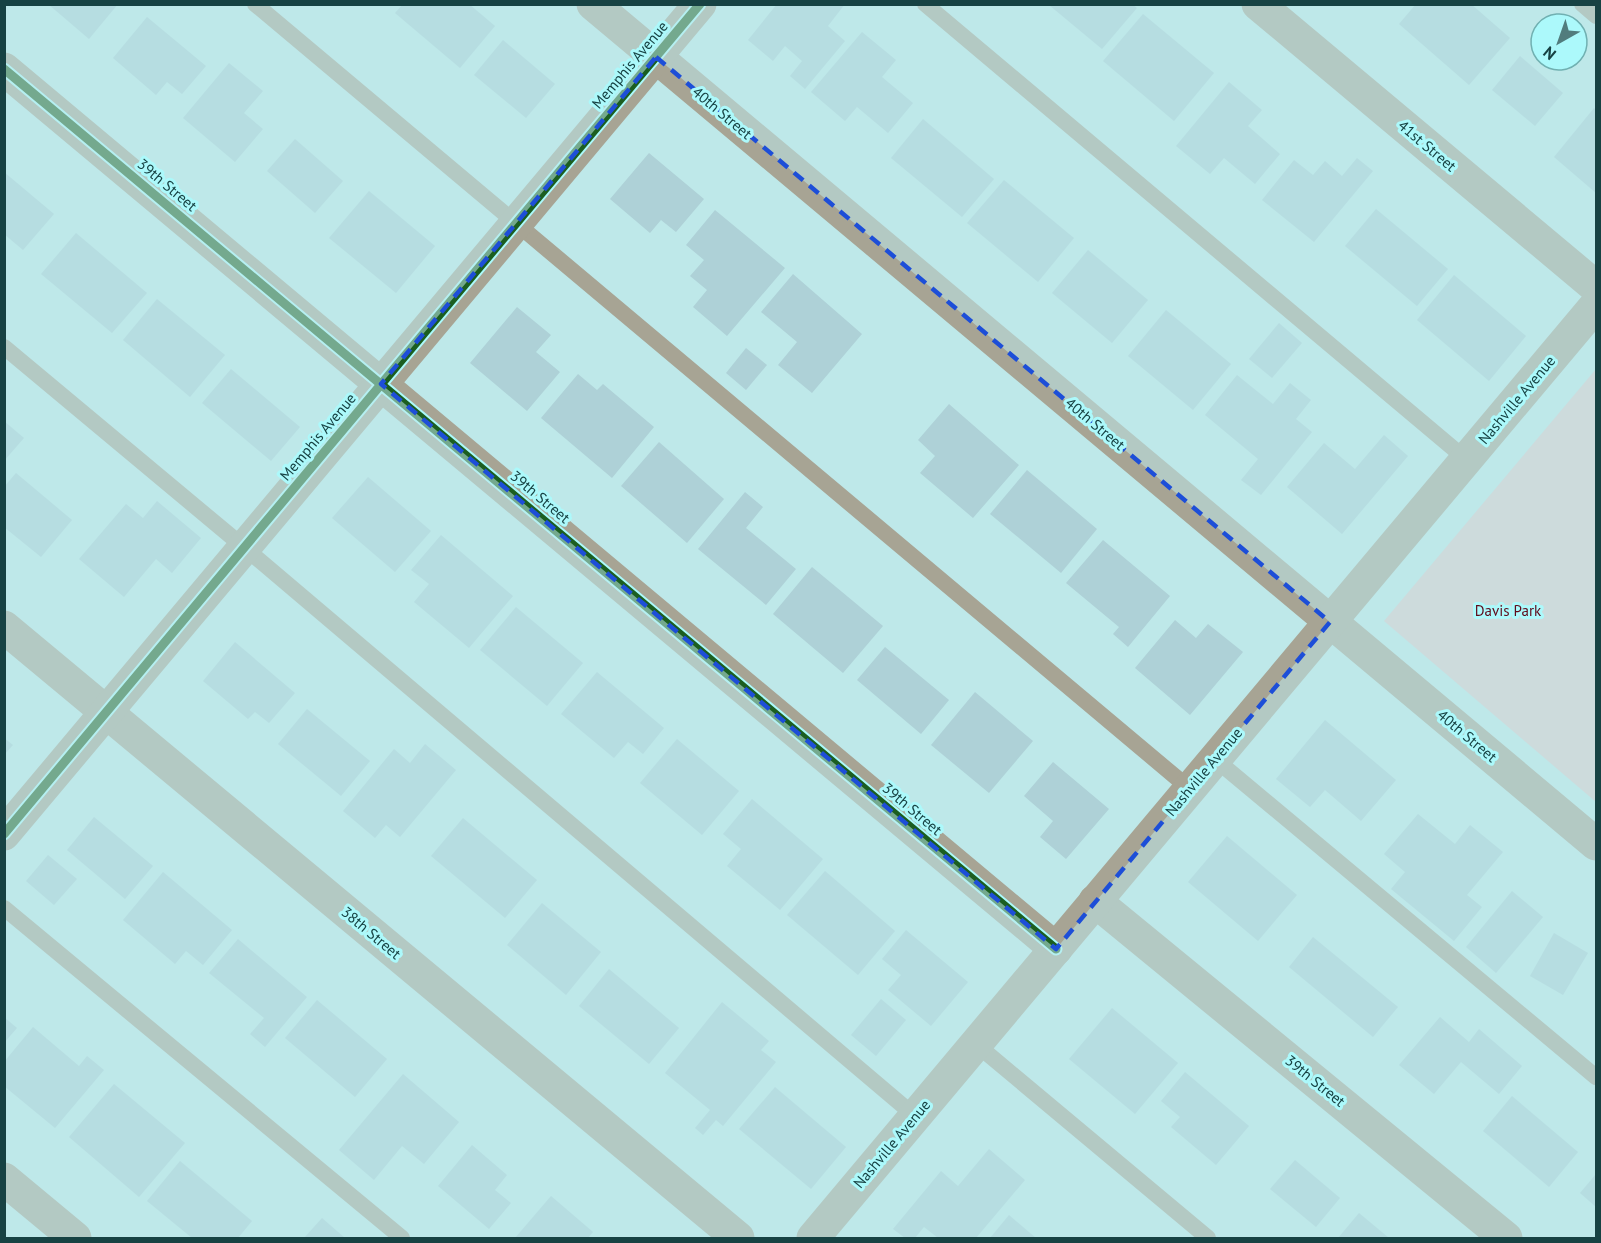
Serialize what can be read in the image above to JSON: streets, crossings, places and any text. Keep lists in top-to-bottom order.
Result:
{
  "streets": {
    "street": [
      "Memphis Avenue",
      "40th Street",
      "41st Street",
      "39th Street",
      "Nashville Avenue",
      "38th Street"
    ]
  },
  "crossings": [
    ["Memphis Avenue", "40th Street"],
    ["Memphis Avenue", "39th Street"],
    ["Memphis Avenue", "38th Street"],
    ["40th Street", "Nashville Avenue"],
    ["39th Street", "Nashville Avenue"]
  ],
  "parks": ["Davis Park"],
  "north": "bottom left"
}
